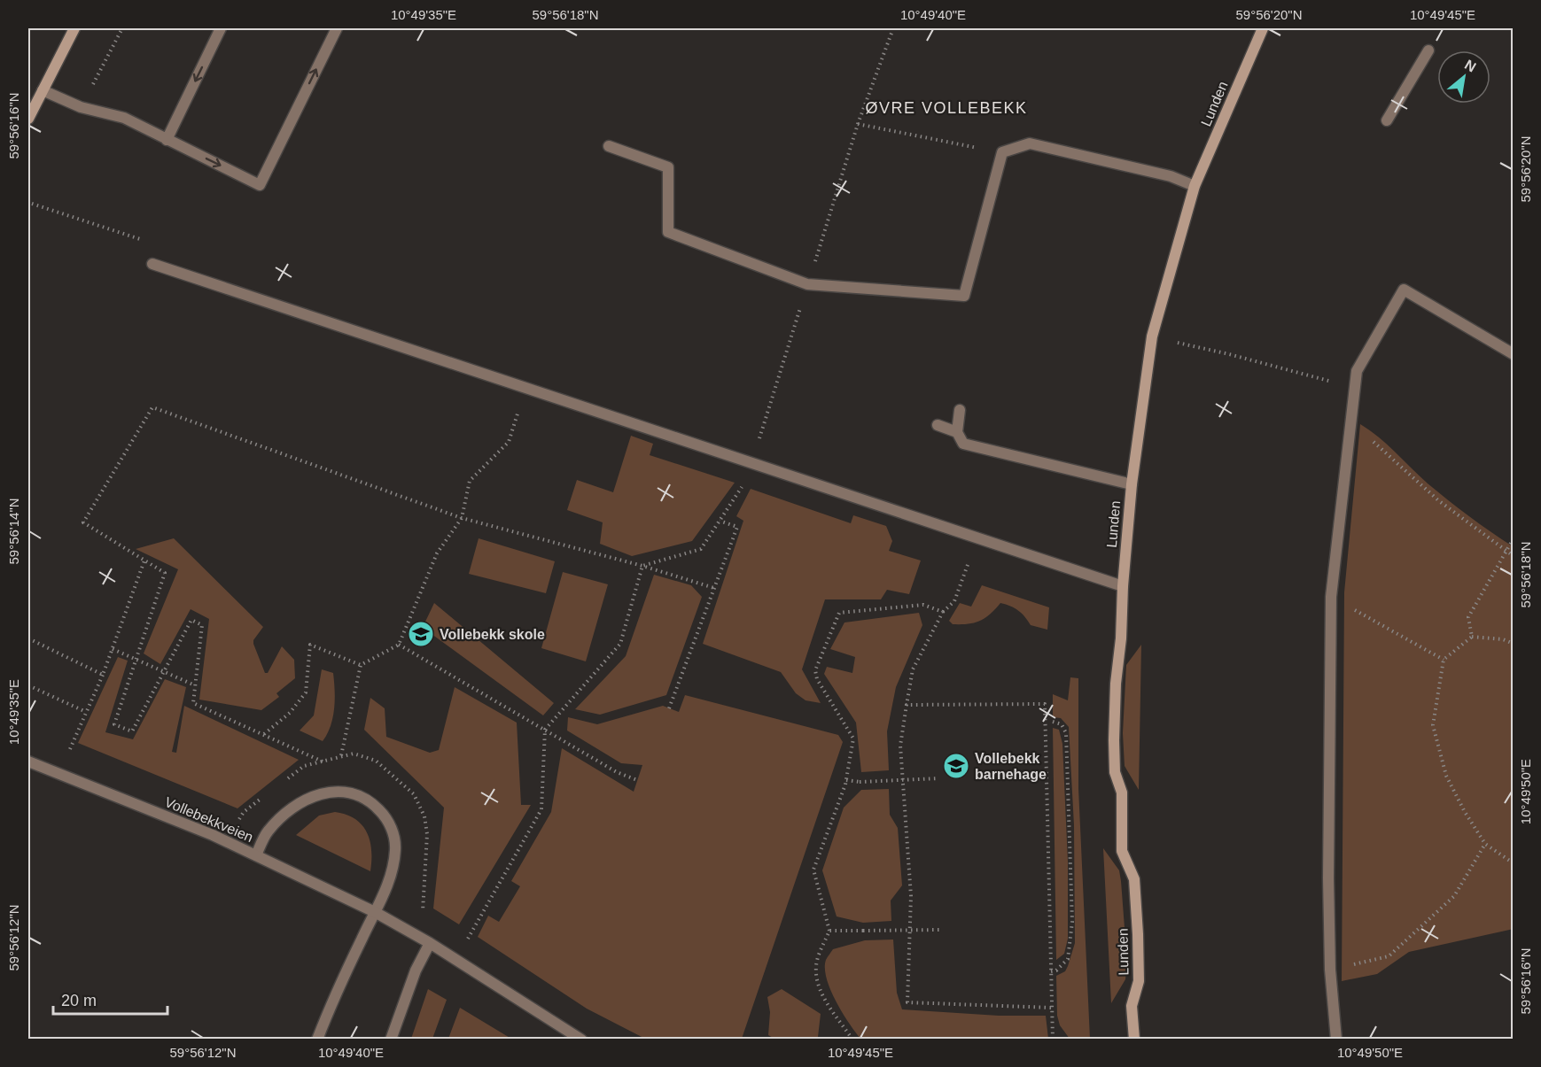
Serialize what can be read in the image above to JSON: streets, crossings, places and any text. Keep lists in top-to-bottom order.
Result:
{
  "streets": {
    "street": ["Lunden", "Vollebekkveien"]
  },
  "districts": ["ØVRE VOLLEBEKK"],
  "places": {
    "school or university": ["Vollebekk skole", "Vollebekk barnehage"]
  },
  "scale_bar": "20 m",
  "north": "top right",
  "coordinates": [
    "10°49'35\"E",
    "59°56'18\"N",
    "10°49'40\"E",
    "59°56'20\"N",
    "10°49'45\"E",
    "59°56'16\"N",
    "59°56'14\"N",
    "10°49'50\"E",
    "59°56'12\"N"
  ]
}
